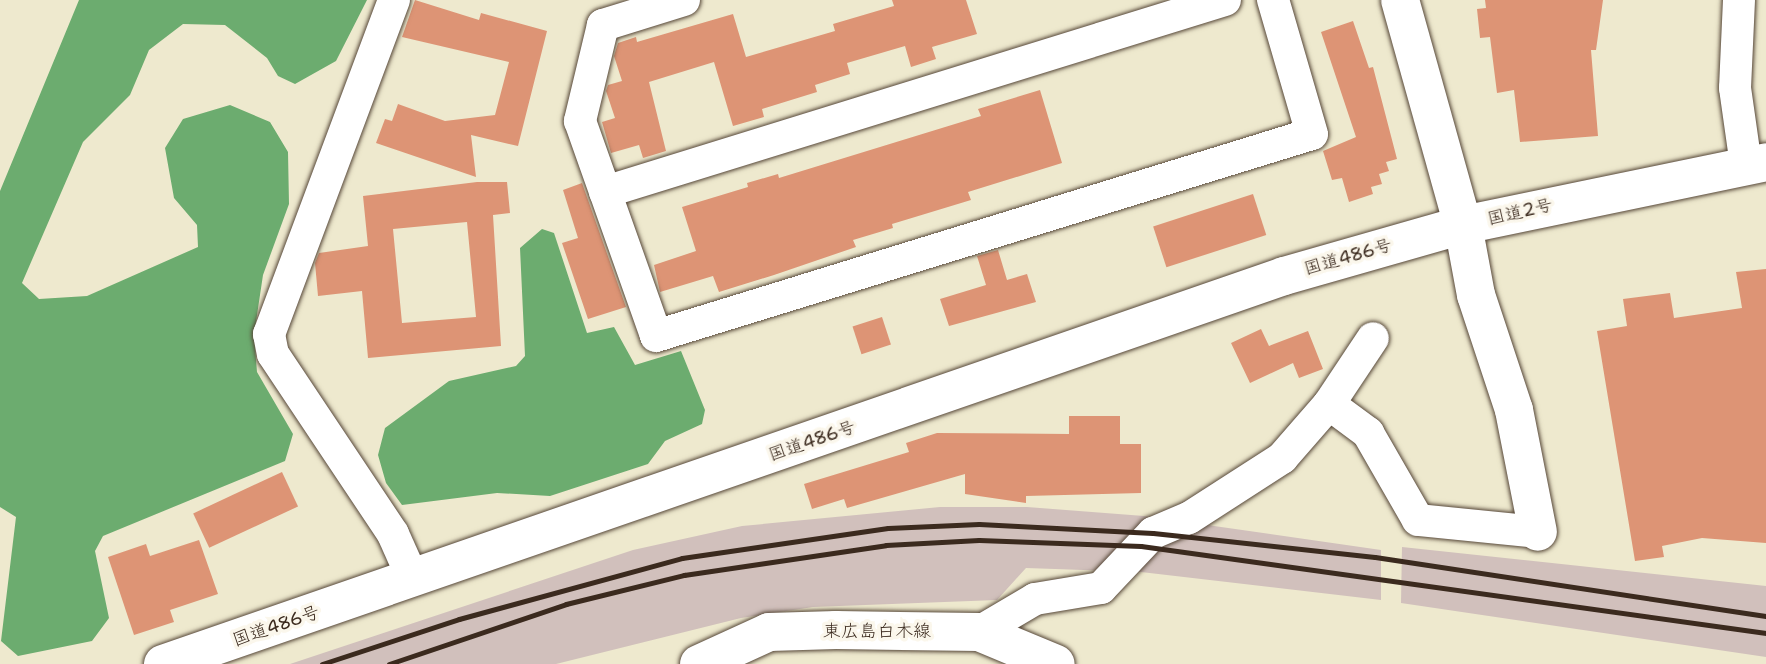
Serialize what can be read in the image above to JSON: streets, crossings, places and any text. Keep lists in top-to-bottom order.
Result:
{
  "streets": {
    "main road": ["国道2号", "国道486号", "東広島白木線"]
  },
  "crossings": [
    ["国道2号", "国道486号"]
  ]
}
